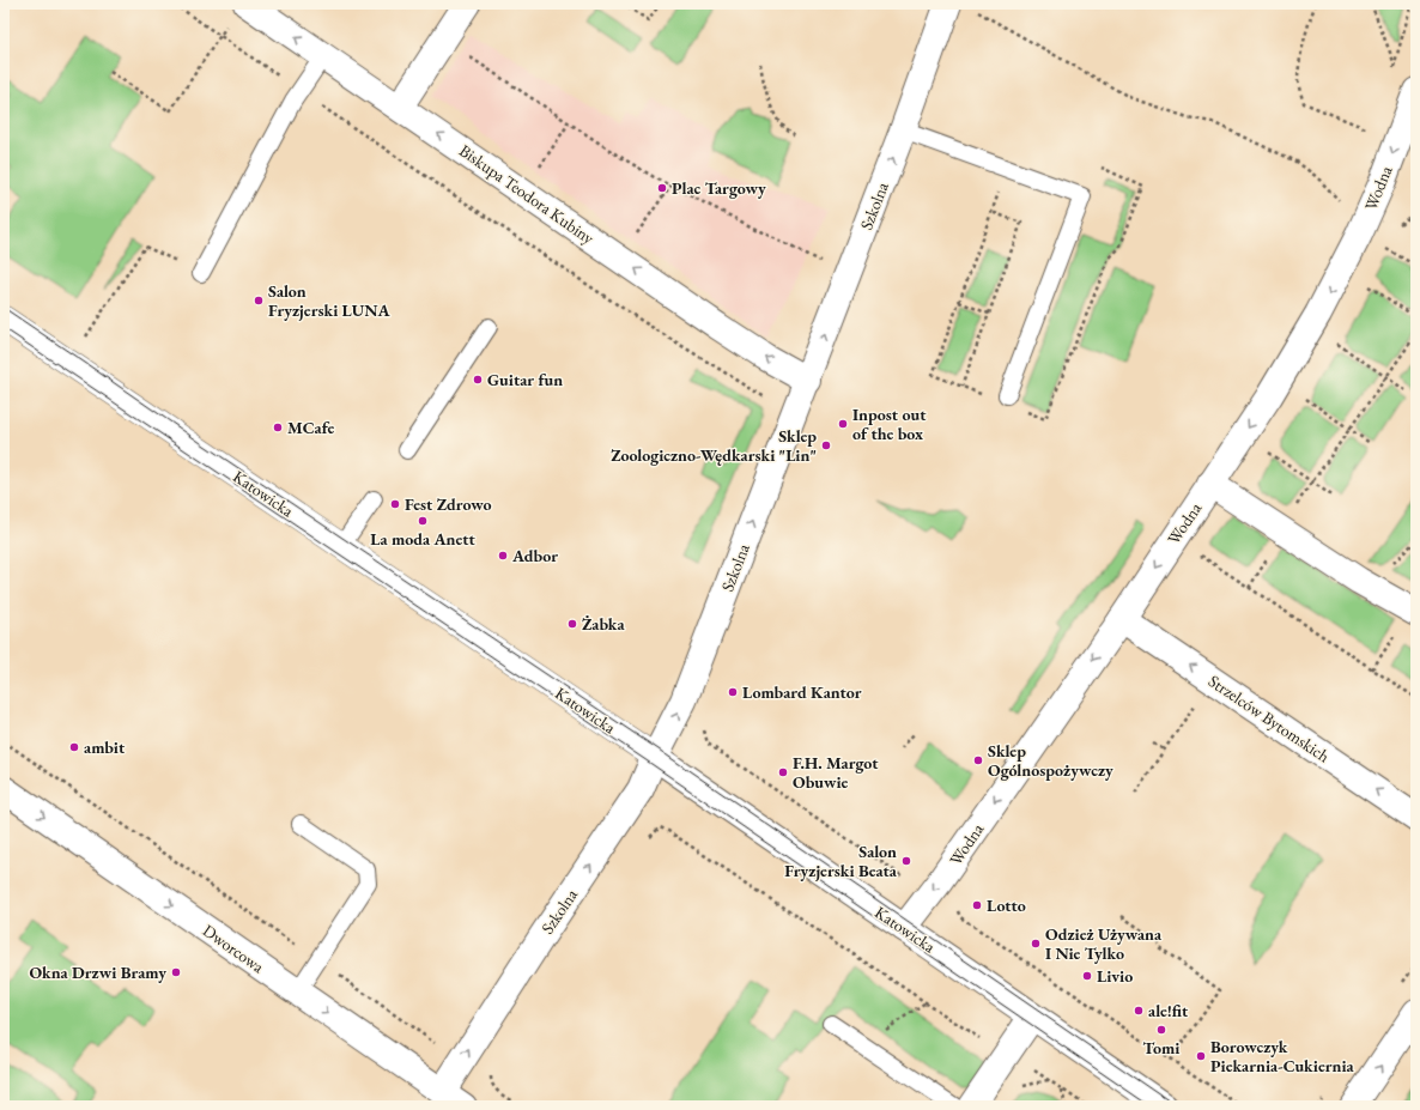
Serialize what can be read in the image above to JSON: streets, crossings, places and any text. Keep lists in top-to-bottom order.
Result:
{
  "streets": {
    "street": [
      "Wodna",
      "Biskupa Teodora Kubiny",
      "Szkolna",
      "Katowicka",
      "Strzelców Bytomskich",
      "Dworcowa"
    ]
  },
  "crossings": [
    ["Wodna", "Katowicka"],
    ["Wodna", "Strzelców Bytomskich"],
    ["Biskupa Teodora Kubiny", "Szkolna"],
    ["Szkolna", "Katowicka"],
    ["Szkolna", "Dworcowa"]
  ],
  "one_way": [
    "Wodna",
    "Biskupa Teodora Kubiny",
    "Szkolna",
    "Dworcowa"
  ],
  "places": [
    "Plac Targowy",
    "Salon Fryzjerski LUNA",
    "Guitar fun",
    "Inpost out of the box",
    "MCafe",
    "Sklep Zoologiczno-Wędkarski \"Lin\"",
    "Fest Zdrowo",
    "La moda Anett",
    "Adbor",
    "Żabka",
    "Lombard Kantor",
    "ambit",
    "Sklep Ogólnospożywczy",
    "F.H. Margot Obuwie",
    "Salon Fryzjerski Beata",
    "Lotto",
    "Odzież Używana I Nie Tylko",
    "Okna Drzwi Bramy",
    "Livio",
    "ale!fit",
    "Tomi",
    "Borowczyk Piekarnia-Cukiernia"
  ]
}
